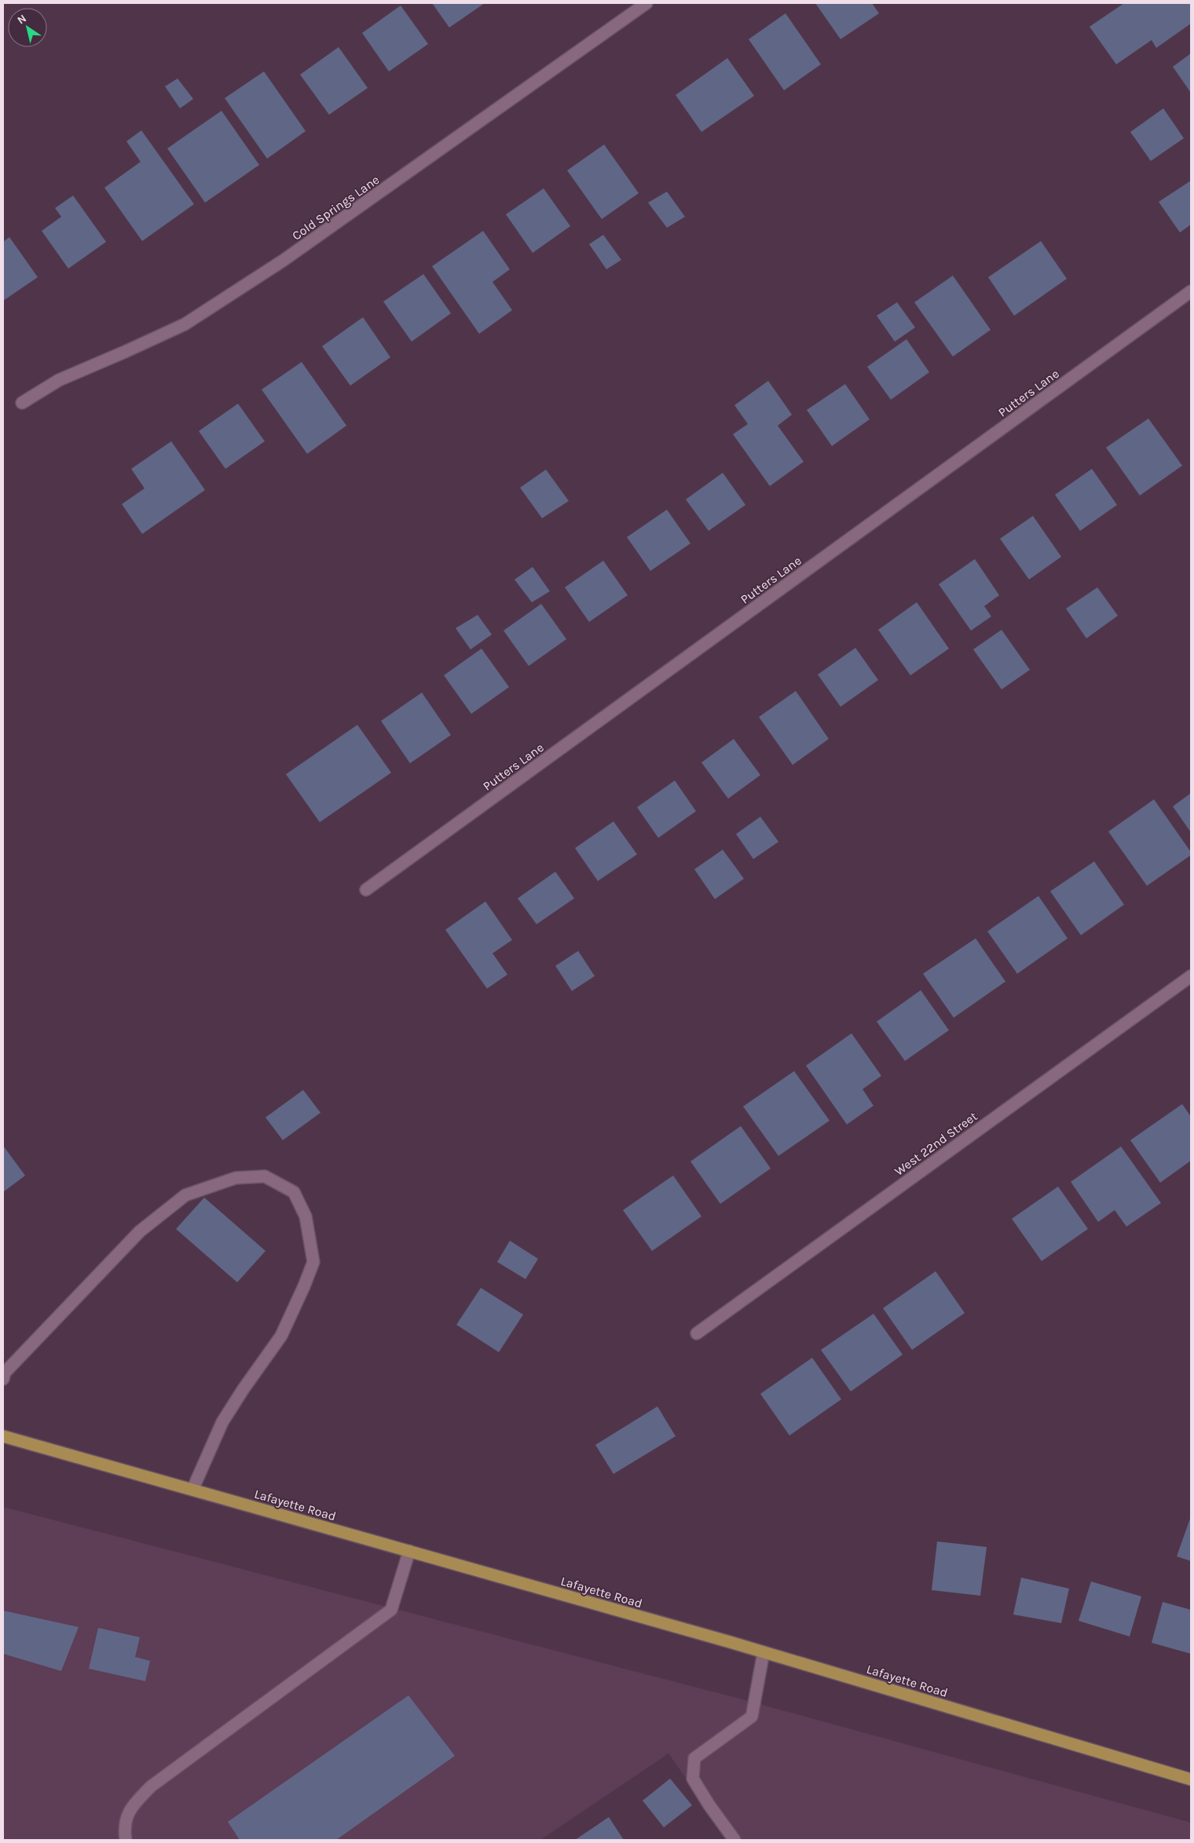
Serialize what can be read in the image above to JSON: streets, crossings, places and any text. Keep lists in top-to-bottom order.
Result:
{
  "streets": {
    "main road": ["Lafayette Road"],
    "street": ["Cold Springs Lane", "Putters Lane", "West 22nd Street"]
  },
  "north": "top left"
}
